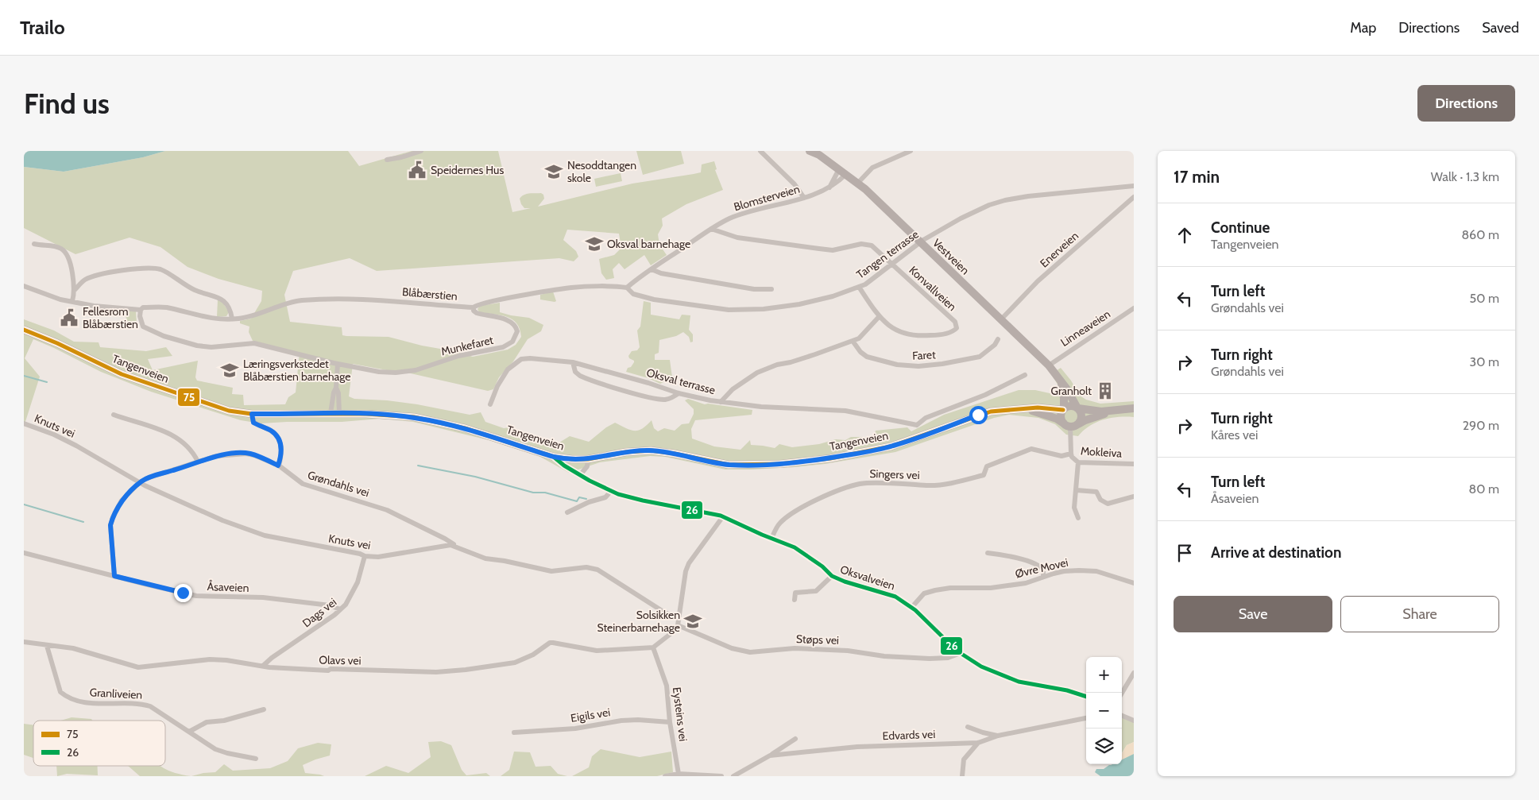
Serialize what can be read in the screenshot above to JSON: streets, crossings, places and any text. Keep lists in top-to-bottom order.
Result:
{
  "streets": {
    "main road": ["Vestveien", "Tangenveien"],
    "street": [
      "Blomsterveien",
      "Enerveien",
      "Tangen terrasse",
      "Konvallveien",
      "Blåbærstien",
      "Linneaveien",
      "Munkefaret",
      "Faret",
      "Oksval terrasse",
      "Knuts vei",
      "Mokleiva",
      "Singers vei",
      "Grøndahls vei",
      "Øvre Movei",
      "Oksvalveien",
      "Åsaveien",
      "Dags vei",
      "Støps vei",
      "Olavs vei",
      "Granliveien",
      "Eysteins vei",
      "Eigils vei",
      "Edvards vei"
    ]
  },
  "crossings": [
    ["Blomsterveien", "Tangen terrasse"],
    ["Blomsterveien", "Vestveien"],
    ["Blomsterveien", "Konvallveien"],
    ["Blomsterveien", "Blåbærstien"],
    ["Enerveien", "Vestveien"],
    ["Tangen terrasse", "Vestveien"],
    ["Tangen terrasse", "Konvallveien"],
    ["Tangen terrasse", "Blåbærstien"],
    ["Vestveien", "Linneaveien"],
    ["Vestveien", "Tangenveien"],
    ["Vestveien", "Mokleiva"],
    ["Blåbærstien", "Munkefaret"],
    ["Tangenveien", "Mokleiva"],
    ["Tangenveien", "Oksvalveien"],
    ["Knuts vei", "Grøndahls vei"],
    ["Knuts vei", "Dags vei"],
    ["Mokleiva", "Singers vei"],
    ["Singers vei", "Oksvalveien"],
    ["Øvre Movei", "Oksvalveien"],
    ["Oksvalveien", "Støps vei"],
    ["Åsaveien", "Dags vei"],
    ["Dags vei", "Olavs vei"],
    ["Olavs vei", "Granliveien"],
    ["Olavs vei", "Eysteins vei"],
    ["Eysteins vei", "Eigils vei"]
  ],
  "places": {
    "public building": ["Speidernes Hus", "Fellesrom Blåbærstien"],
    "school or university": [
      "Nesoddtangen skole",
      "Oksval barnehage",
      "Læringsverkstedet Blåbærstien barnehage",
      "Solsikken Steinerbarnehage"
    ],
    "building": ["Granholt"]
  },
  "lines": ["transit line 75", "transit line 26"],
  "legend": ["75", "26"],
  "page": {
    "header": "Trailo",
    "nav": ["Map", "Directions", "Saved"],
    "buttons": [
      "Directions",
      ["Save", "Share"]
    ],
    "title": "Find us",
    "heading": ["17 min", "Walk · 1.3 km"],
    "list": [
      ["Continue", "Tangenveien", "860 m"],
      ["Turn left", "Grøndahls vei", "50 m"],
      ["Turn right", "Grøndahls vei", "30 m"],
      ["Turn right", "Kåres vei", "290 m"],
      ["Turn left", "Åsaveien", "80 m"],
      "Arrive at destination"
    ],
    "map_buttons": ["+", "−"]
  }
}
